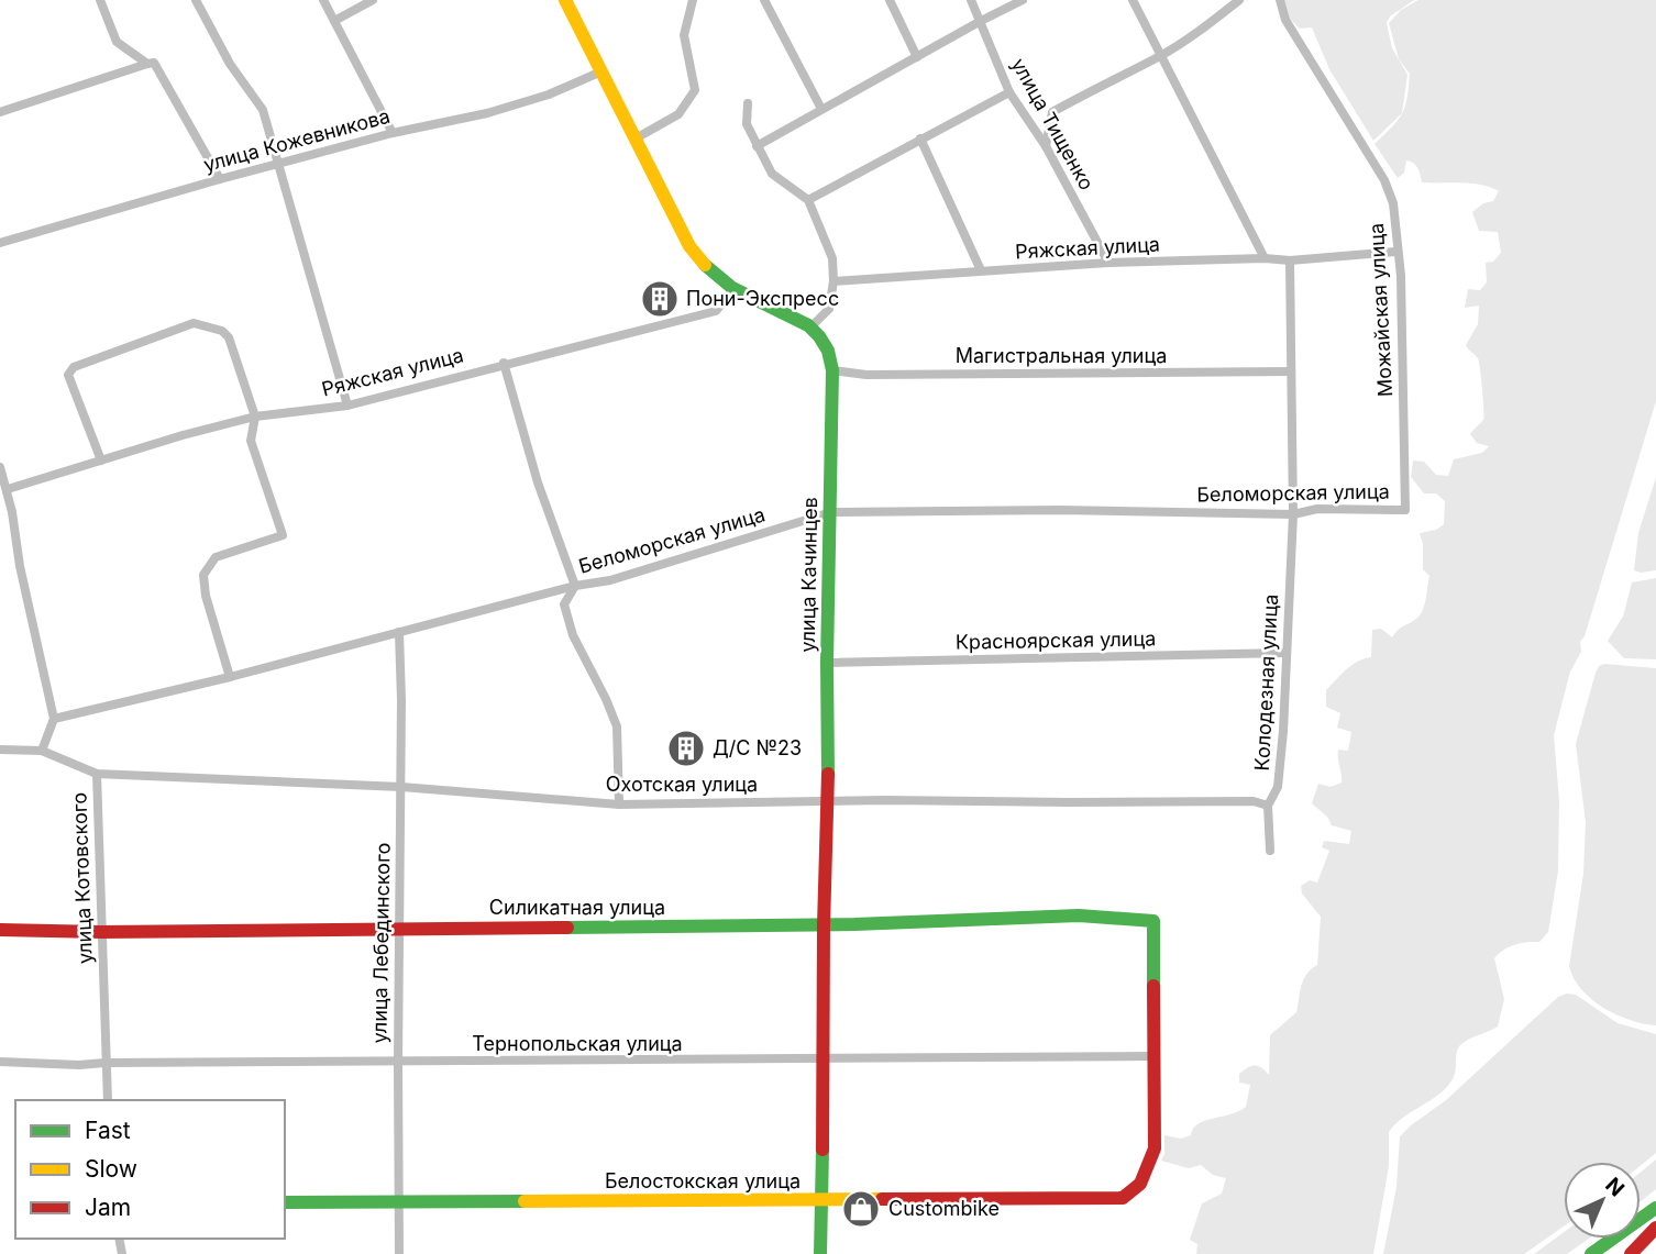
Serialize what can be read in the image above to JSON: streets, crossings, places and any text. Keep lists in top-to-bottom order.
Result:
{
  "streets": {
    "main road": ["улица Качинцев", "Силикатная улица", "Белостокская улица"],
    "street": [
      "улица Тищенко",
      "улица Кожевникова",
      "Ряжская улица",
      "Можайская улица",
      "Магистральная улица",
      "Беломорская улица",
      "Красноярская улица",
      "Колодезная улица",
      "Охотская улица",
      "улица Котовского",
      "улица Лебединского",
      "Тернопольская улица"
    ]
  },
  "crossings": [
    ["улица Тищенко", "Ряжская улица"],
    ["Ряжская улица", "Можайская улица"],
    ["Ряжская улица", "Колодезная улица"],
    ["Можайская улица", "Беломорская улица"],
    ["Магистральная улица", "улица Качинцев"],
    ["Магистральная улица", "Колодезная улица"],
    ["Беломорская улица", "улица Качинцев"],
    ["Беломорская улица", "Колодезная улица"],
    ["Беломорская улица", "улица Лебединского"],
    ["улица Качинцев", "Красноярская улица"],
    ["улица Качинцев", "Охотская улица"],
    ["улица Качинцев", "Силикатная улица"],
    ["улица Качинцев", "Тернопольская улица"],
    ["улица Качинцев", "Белостокская улица"],
    ["Красноярская улица", "Колодезная улица"],
    ["Колодезная улица", "Охотская улица"],
    ["Охотская улица", "улица Котовского"],
    ["Охотская улица", "улица Лебединского"],
    ["улица Котовского", "Силикатная улица"],
    ["улица Котовского", "Тернопольская улица"],
    ["Силикатная улица", "улица Лебединского"],
    ["Силикатная улица", "Тернопольская улица"],
    ["Силикатная улица", "Белостокская улица"],
    ["улица Лебединского", "Тернопольская улица"],
    ["улица Лебединского", "Белостокская улица"],
    ["Тернопольская улица", "Белостокская улица"]
  ],
  "places": {
    "building": ["Пони-Экспресс", "Д/С №23"],
    "shop": ["Custombike"]
  },
  "legend": ["Fast", "Slow", "Jam"],
  "north": "top right"
}
